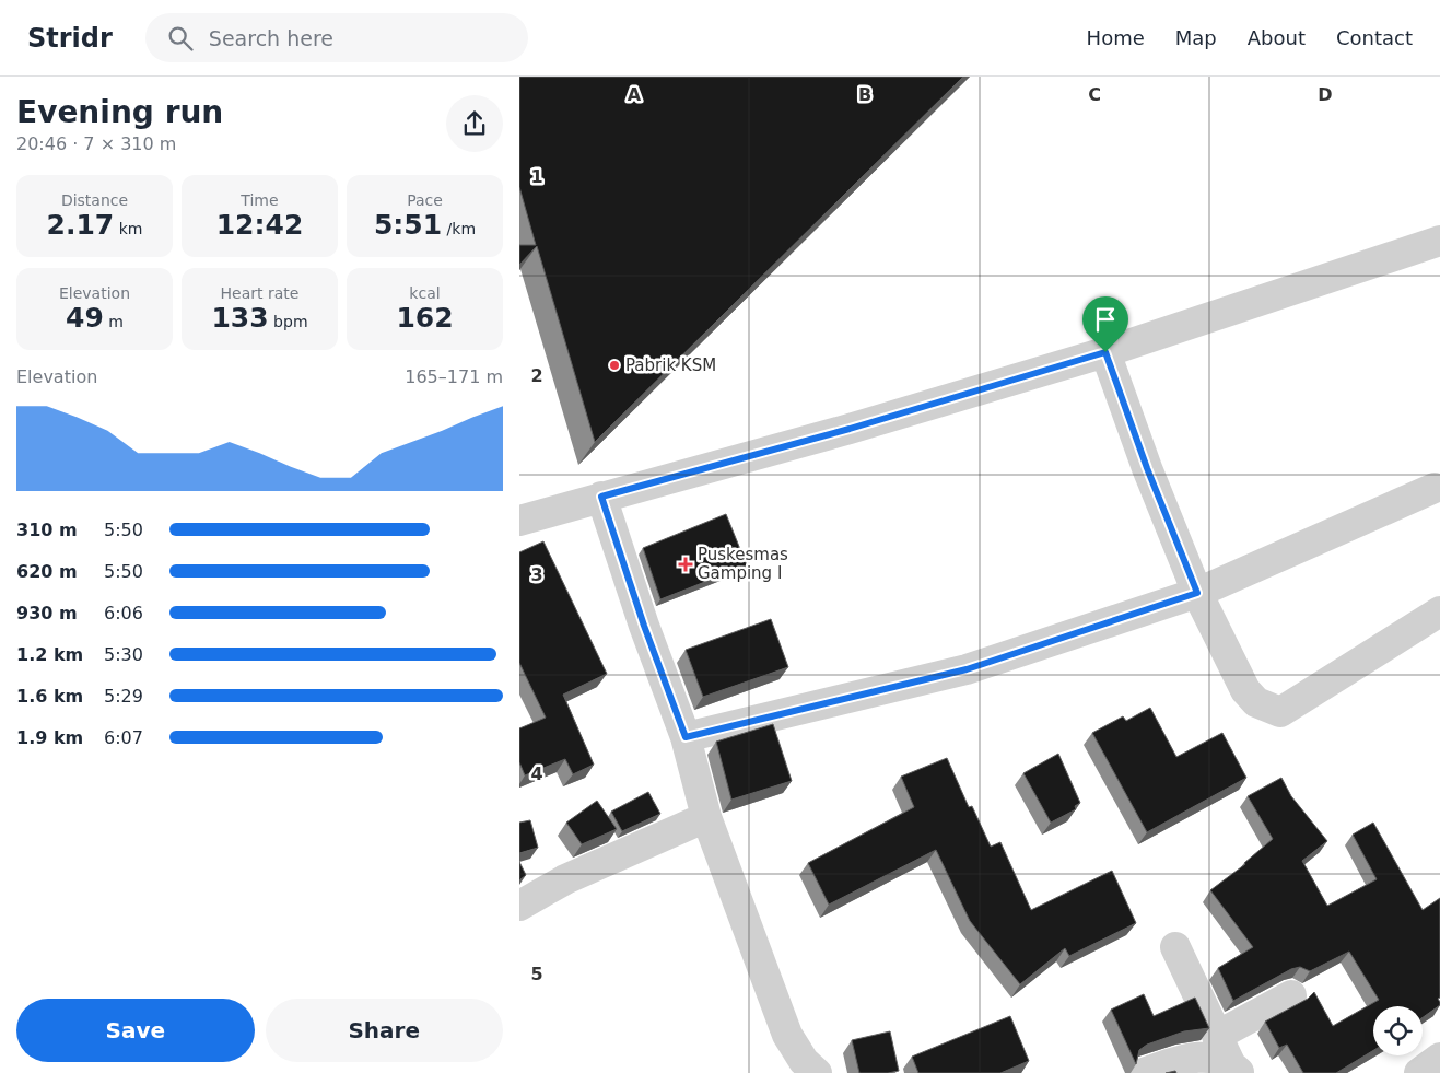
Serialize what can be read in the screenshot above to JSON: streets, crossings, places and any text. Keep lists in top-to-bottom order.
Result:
{
  "places": {
    "other": ["Pabrik KSM"],
    "health": ["Puskesmas Gamping I"]
  },
  "page": {
    "header": "Stridr",
    "search": "Search here",
    "nav": [
      "Home",
      "Map",
      "About",
      "Contact"
    ],
    "heading": ["Evening run", "20:46 · 7 × 310 m"],
    "stats": [
      ["Distance", "2.17 km"],
      ["Time", "12:42"],
      ["Pace", "5:51 /km"],
      ["Elevation", "49 m"],
      ["Heart rate", "133 bpm"],
      ["kcal", "162"]
    ],
    "chart": ["Elevation", "165–171 m"],
    "list": [
      {
        "name": "310 m",
        "note": "5:50"
      },
      {
        "name": "620 m",
        "note": "5:50"
      },
      {
        "name": "930 m",
        "note": "6:06"
      },
      {
        "name": "1.2 km",
        "note": "5:30"
      },
      {
        "name": "1.6 km",
        "note": "5:29"
      },
      {
        "name": "1.9 km",
        "note": "6:07"
      }
    ],
    "buttons": ["Save", "Share"]
  },
  "grid": {
    "columns": [
      "A",
      "B",
      "C",
      "D"
    ],
    "rows": [
      "1",
      "2",
      "3",
      "4",
      "5"
    ]
  }
}
